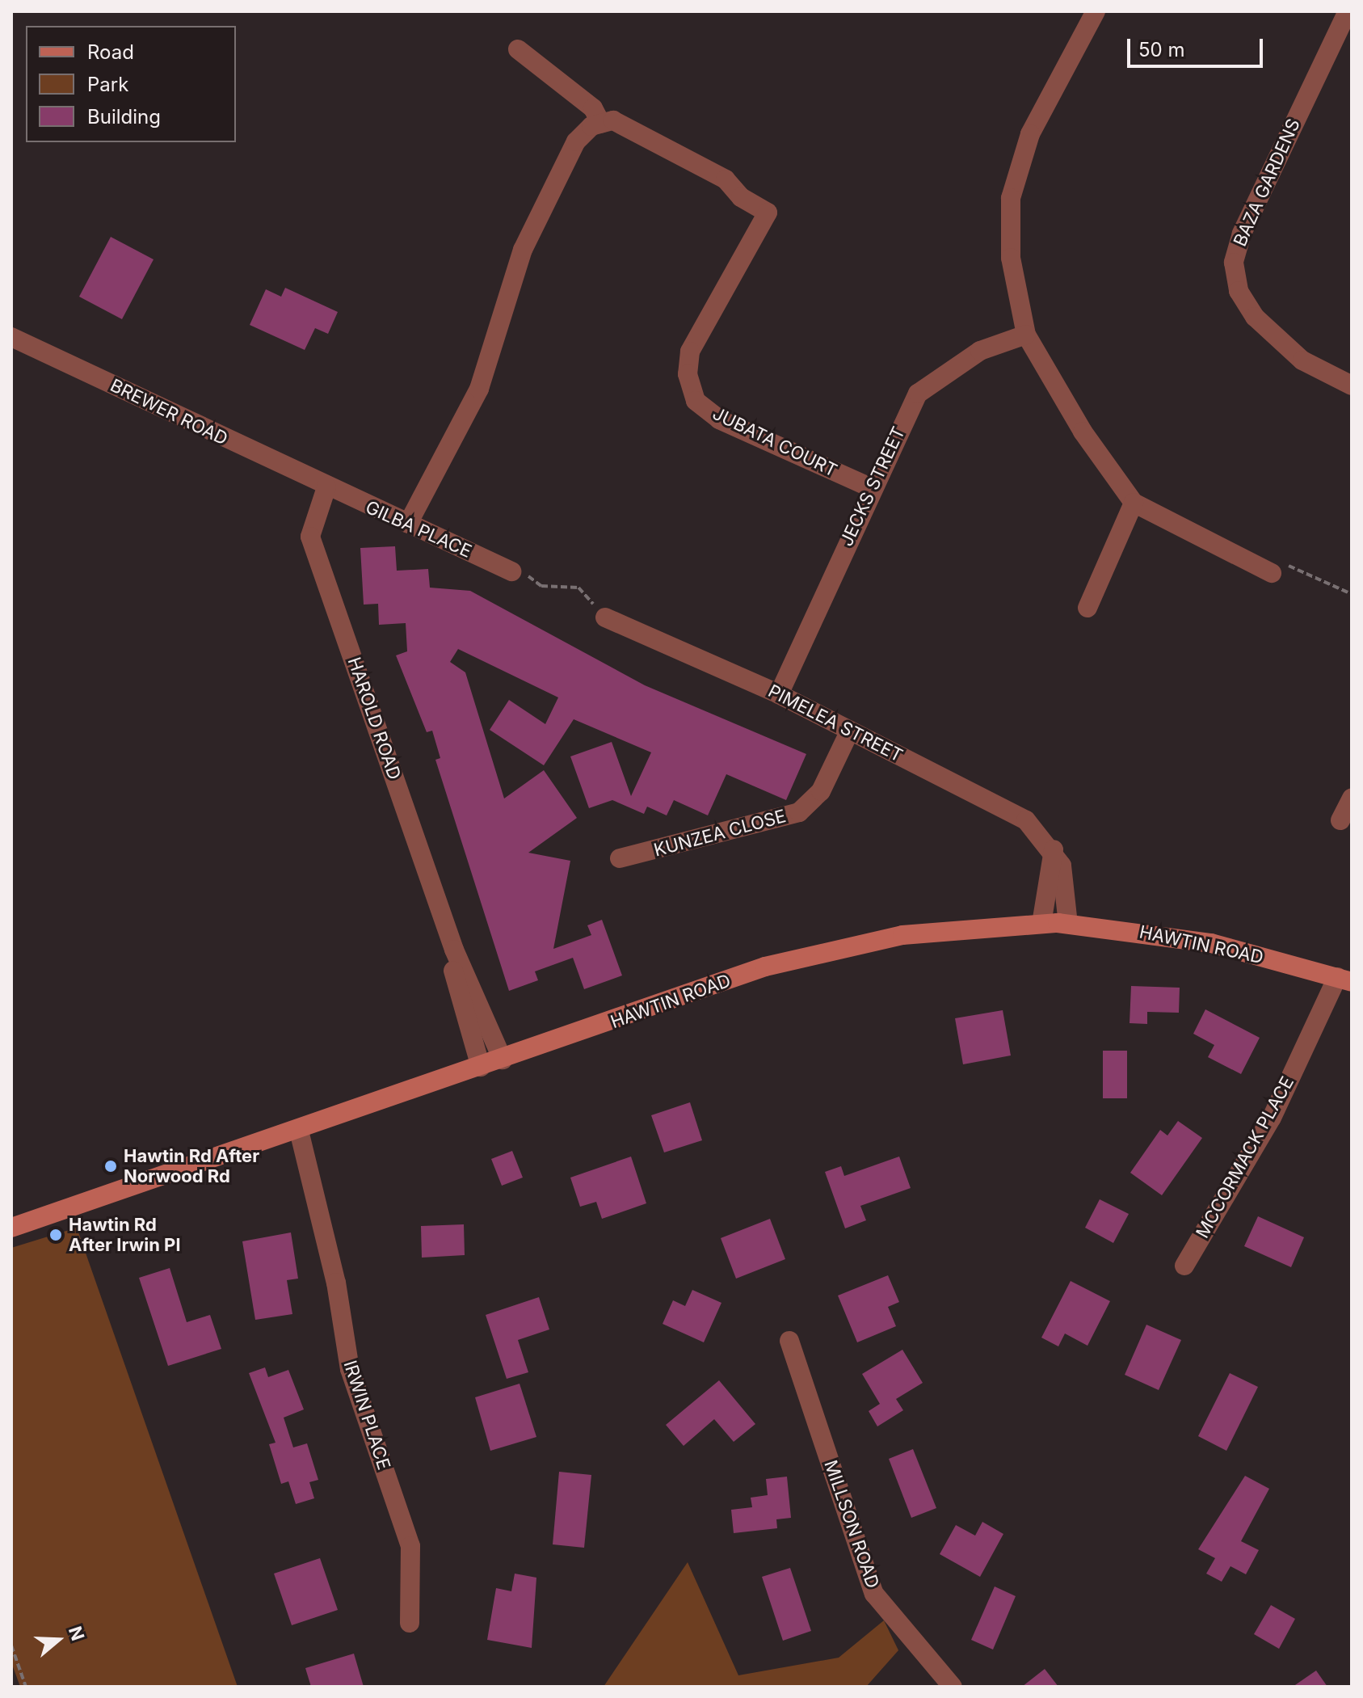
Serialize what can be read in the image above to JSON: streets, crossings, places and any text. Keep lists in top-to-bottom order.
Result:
{
  "streets": {
    "main road": ["HAWTIN ROAD"],
    "street": [
      "BAZA GARDENS",
      "BREWER ROAD",
      "JUBATA COURT",
      "JECKS STREET",
      "GILBA PLACE",
      "HAROLD ROAD",
      "PIMELEA STREET",
      "KUNZEA CLOSE",
      "MCCORMACK PLACE",
      "IRWIN PLACE",
      "MILLSON ROAD"
    ]
  },
  "crossings": [
    ["BREWER ROAD", "GILBA PLACE"],
    ["BREWER ROAD", "HAROLD ROAD"],
    ["JUBATA COURT", "JECKS STREET"],
    ["JECKS STREET", "PIMELEA STREET"],
    ["GILBA PLACE", "HAROLD ROAD"],
    ["HAROLD ROAD", "HAWTIN ROAD"],
    ["PIMELEA STREET", "KUNZEA CLOSE"],
    ["PIMELEA STREET", "HAWTIN ROAD"],
    ["HAWTIN ROAD", "MCCORMACK PLACE"],
    ["HAWTIN ROAD", "IRWIN PLACE"]
  ],
  "places": ["Hawtin Rd After Norwood Rd", "Hawtin Rd After Irwin Pl"],
  "legend": ["Road", "Park", "Building"],
  "scale_bar": "50 m",
  "north": "right"
}
